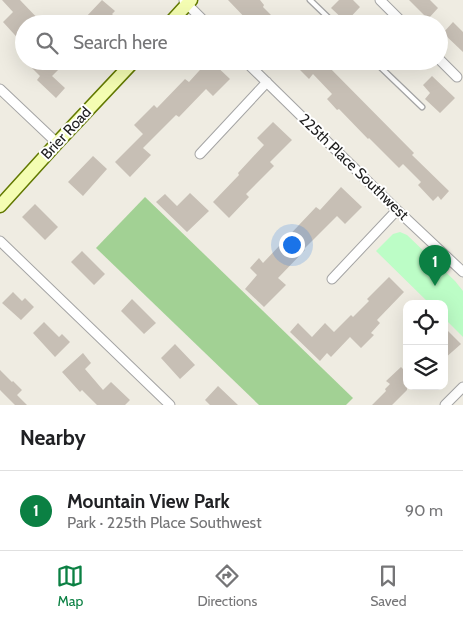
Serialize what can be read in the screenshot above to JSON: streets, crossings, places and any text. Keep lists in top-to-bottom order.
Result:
{
  "streets": {
    "main road": ["Brier Road"],
    "street": ["225th Place Southwest"]
  },
  "page": {
    "search": "Search here",
    "pins": "1",
    "heading": "Nearby",
    "list": [
      {
        "mark": "1",
        "name": "Mountain View Park",
        "note": "Park · 225th Place Southwest",
        "value": "90 m"
      }
    ],
    "nav": ["Map", "Directions", "Saved"]
  }
}
